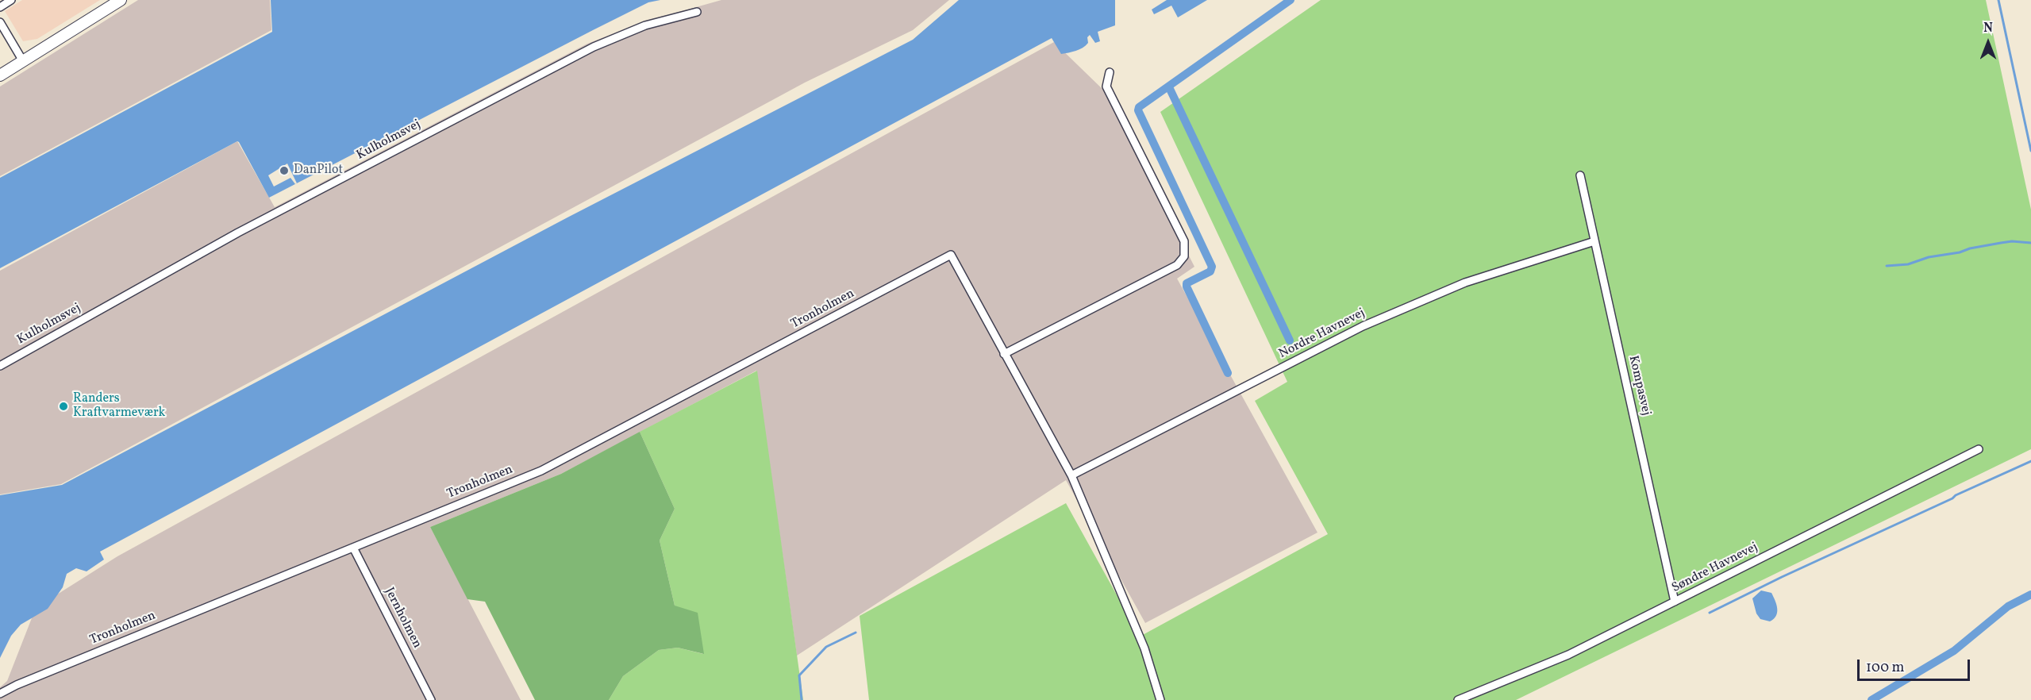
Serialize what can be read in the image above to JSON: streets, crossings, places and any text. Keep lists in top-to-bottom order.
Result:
{
  "streets": {
    "street": [
      "Kulholmsvej",
      "Tronholmen",
      "Nordre Havnevej",
      "Kompasvej",
      "Søndre Havnevej",
      "Jernholmen"
    ]
  },
  "crossings": [
    ["Tronholmen", "Jernholmen"],
    ["Nordre Havnevej", "Kompasvej"],
    ["Kompasvej", "Søndre Havnevej"]
  ],
  "places": ["DanPilot", "Randers Kraftvarmeværk"],
  "scale_bar": "100 m",
  "north": "top"
}
